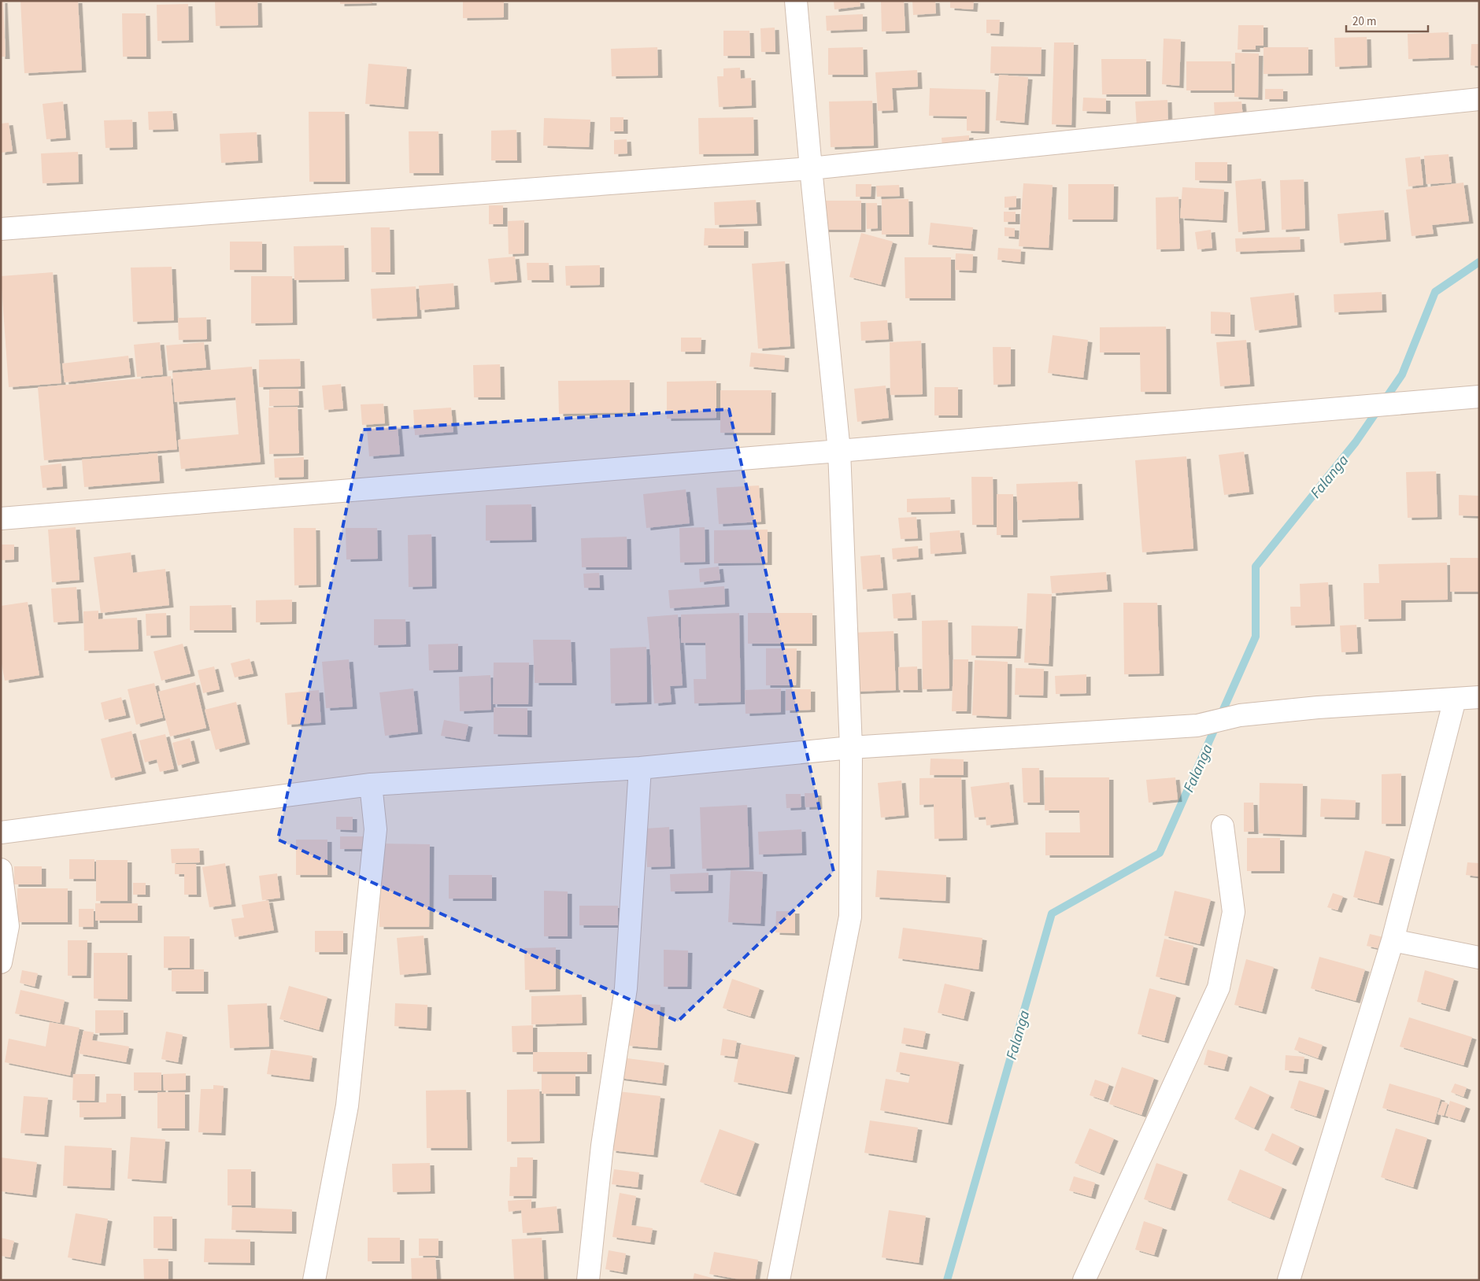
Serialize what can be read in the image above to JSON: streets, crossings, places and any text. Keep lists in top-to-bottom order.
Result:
{
  "water": ["Falanga"],
  "scale_bar": "20 m"
}
